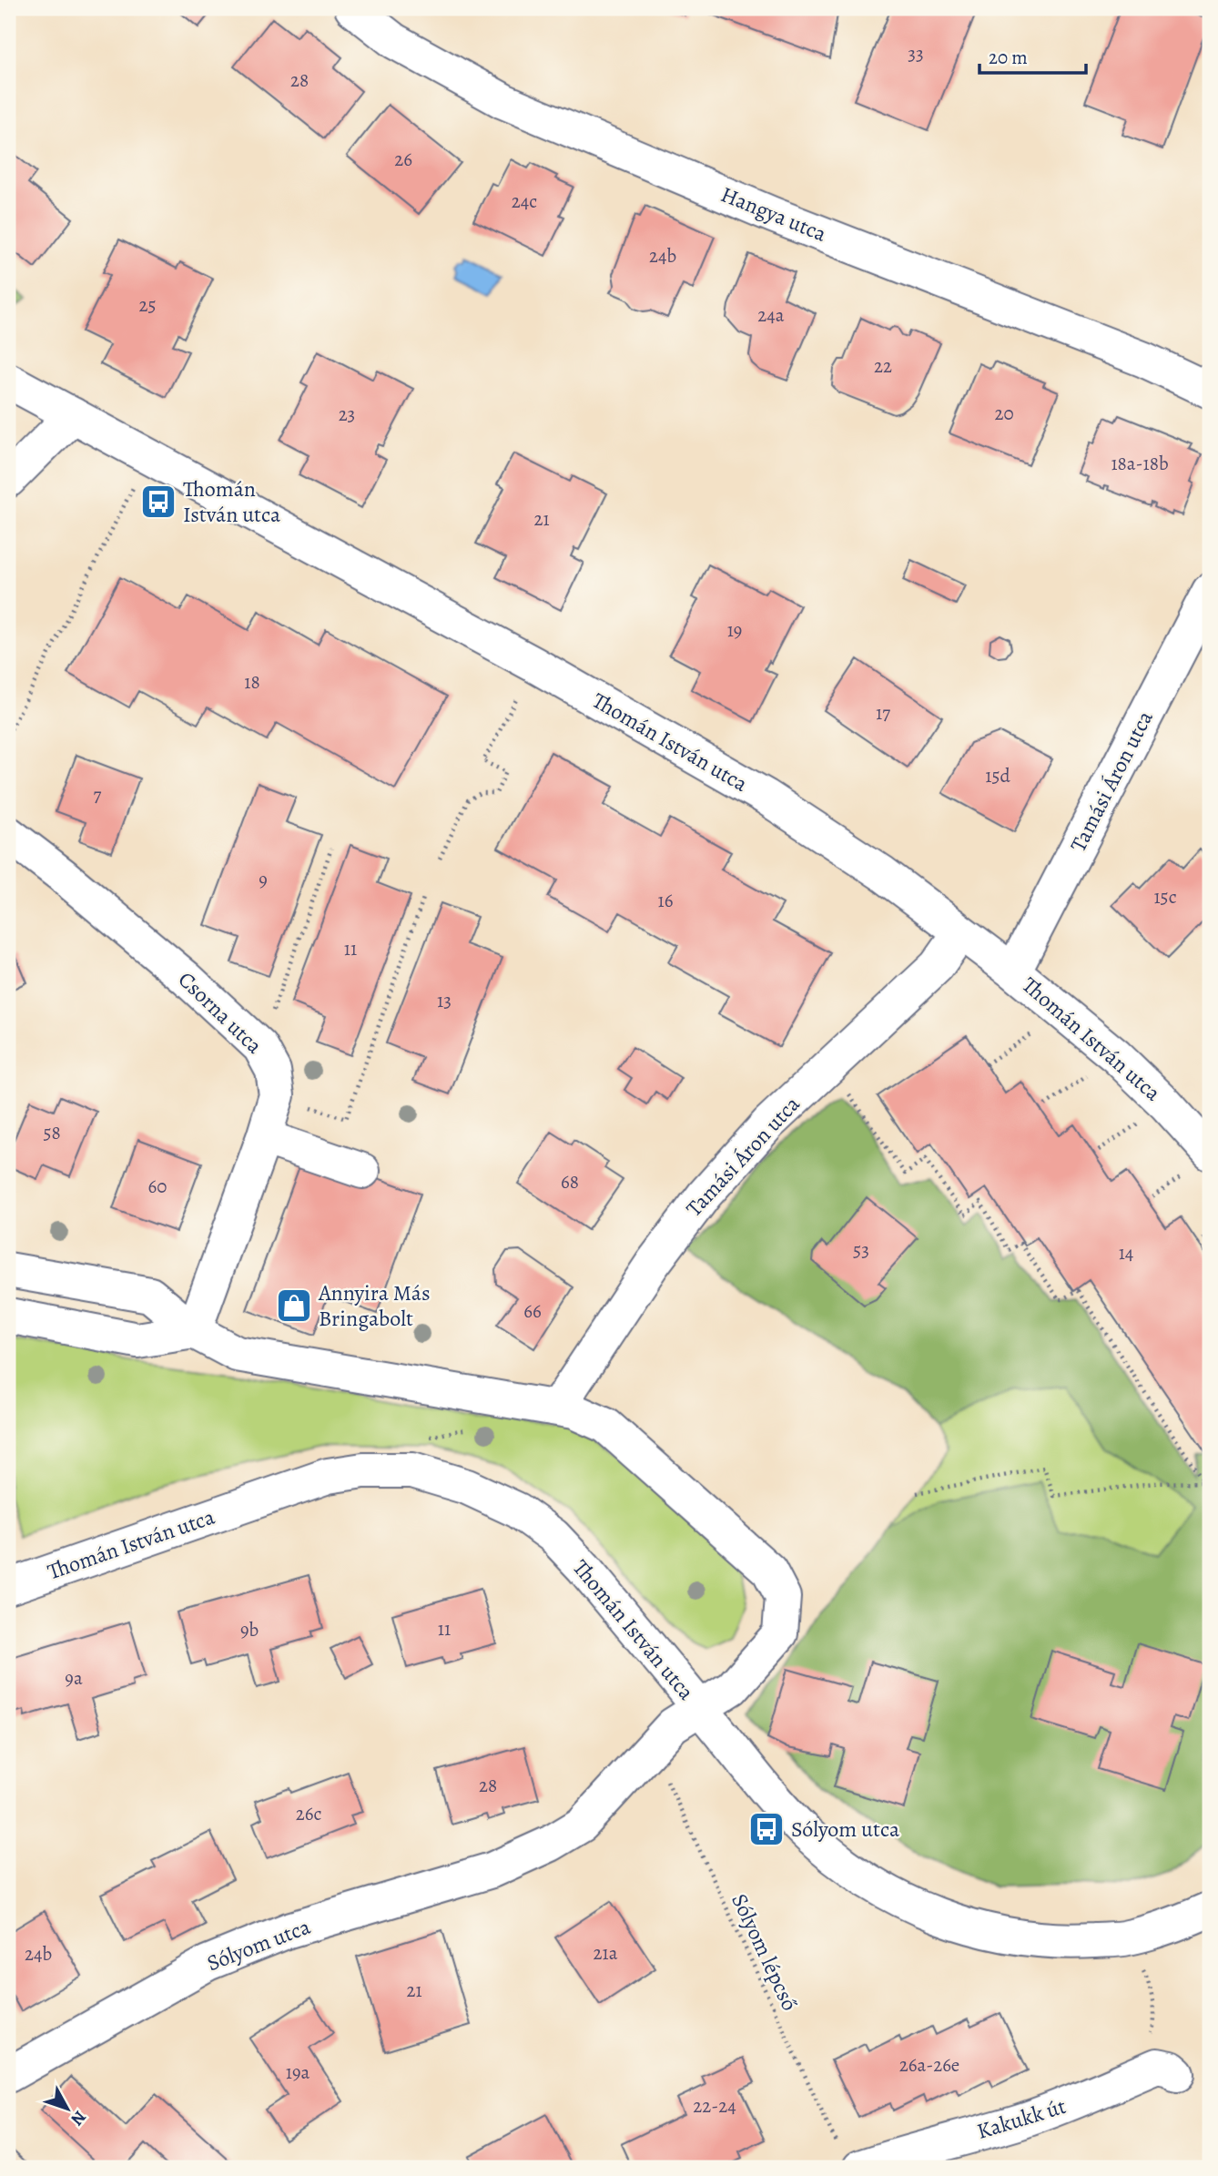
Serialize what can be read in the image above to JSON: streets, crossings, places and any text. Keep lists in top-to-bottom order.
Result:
{
  "streets": {
    "street": [
      "Hangya utca",
      "Thomán István utca",
      "Tamási Áron utca",
      "Csorna utca",
      "Sólyom utca",
      "Kakukk út"
    ],
    "path": ["Sólyom lépcső"]
  },
  "crossings": [
    ["Thomán István utca", "Tamási Áron utca"],
    ["Thomán István utca", "Sólyom utca"],
    ["Sólyom utca", "Sólyom lépcső"],
    ["Sólyom lépcső", "Kakukk út"]
  ],
  "places": {
    "bus stop": ["Thomán István utca", "Sólyom utca"],
    "shop": ["Annyira Más Bringabolt"]
  },
  "house_numbers": [
    "33",
    "28",
    "26",
    "24c",
    "24b",
    "25",
    "24a",
    "22",
    "20",
    "23",
    "18a-18b",
    "21",
    "19",
    "18",
    "17",
    "15d",
    "7",
    "9",
    "15c",
    "16",
    "11",
    "13",
    "58",
    "68",
    "60",
    "53",
    "14",
    "66",
    "11",
    "9b",
    "9a",
    "28",
    "26c",
    "21a",
    "24b",
    "21",
    "26a-26e",
    "19a",
    "22-24"
  ],
  "scale_bar": "20 m",
  "north": "bottom right"
}
